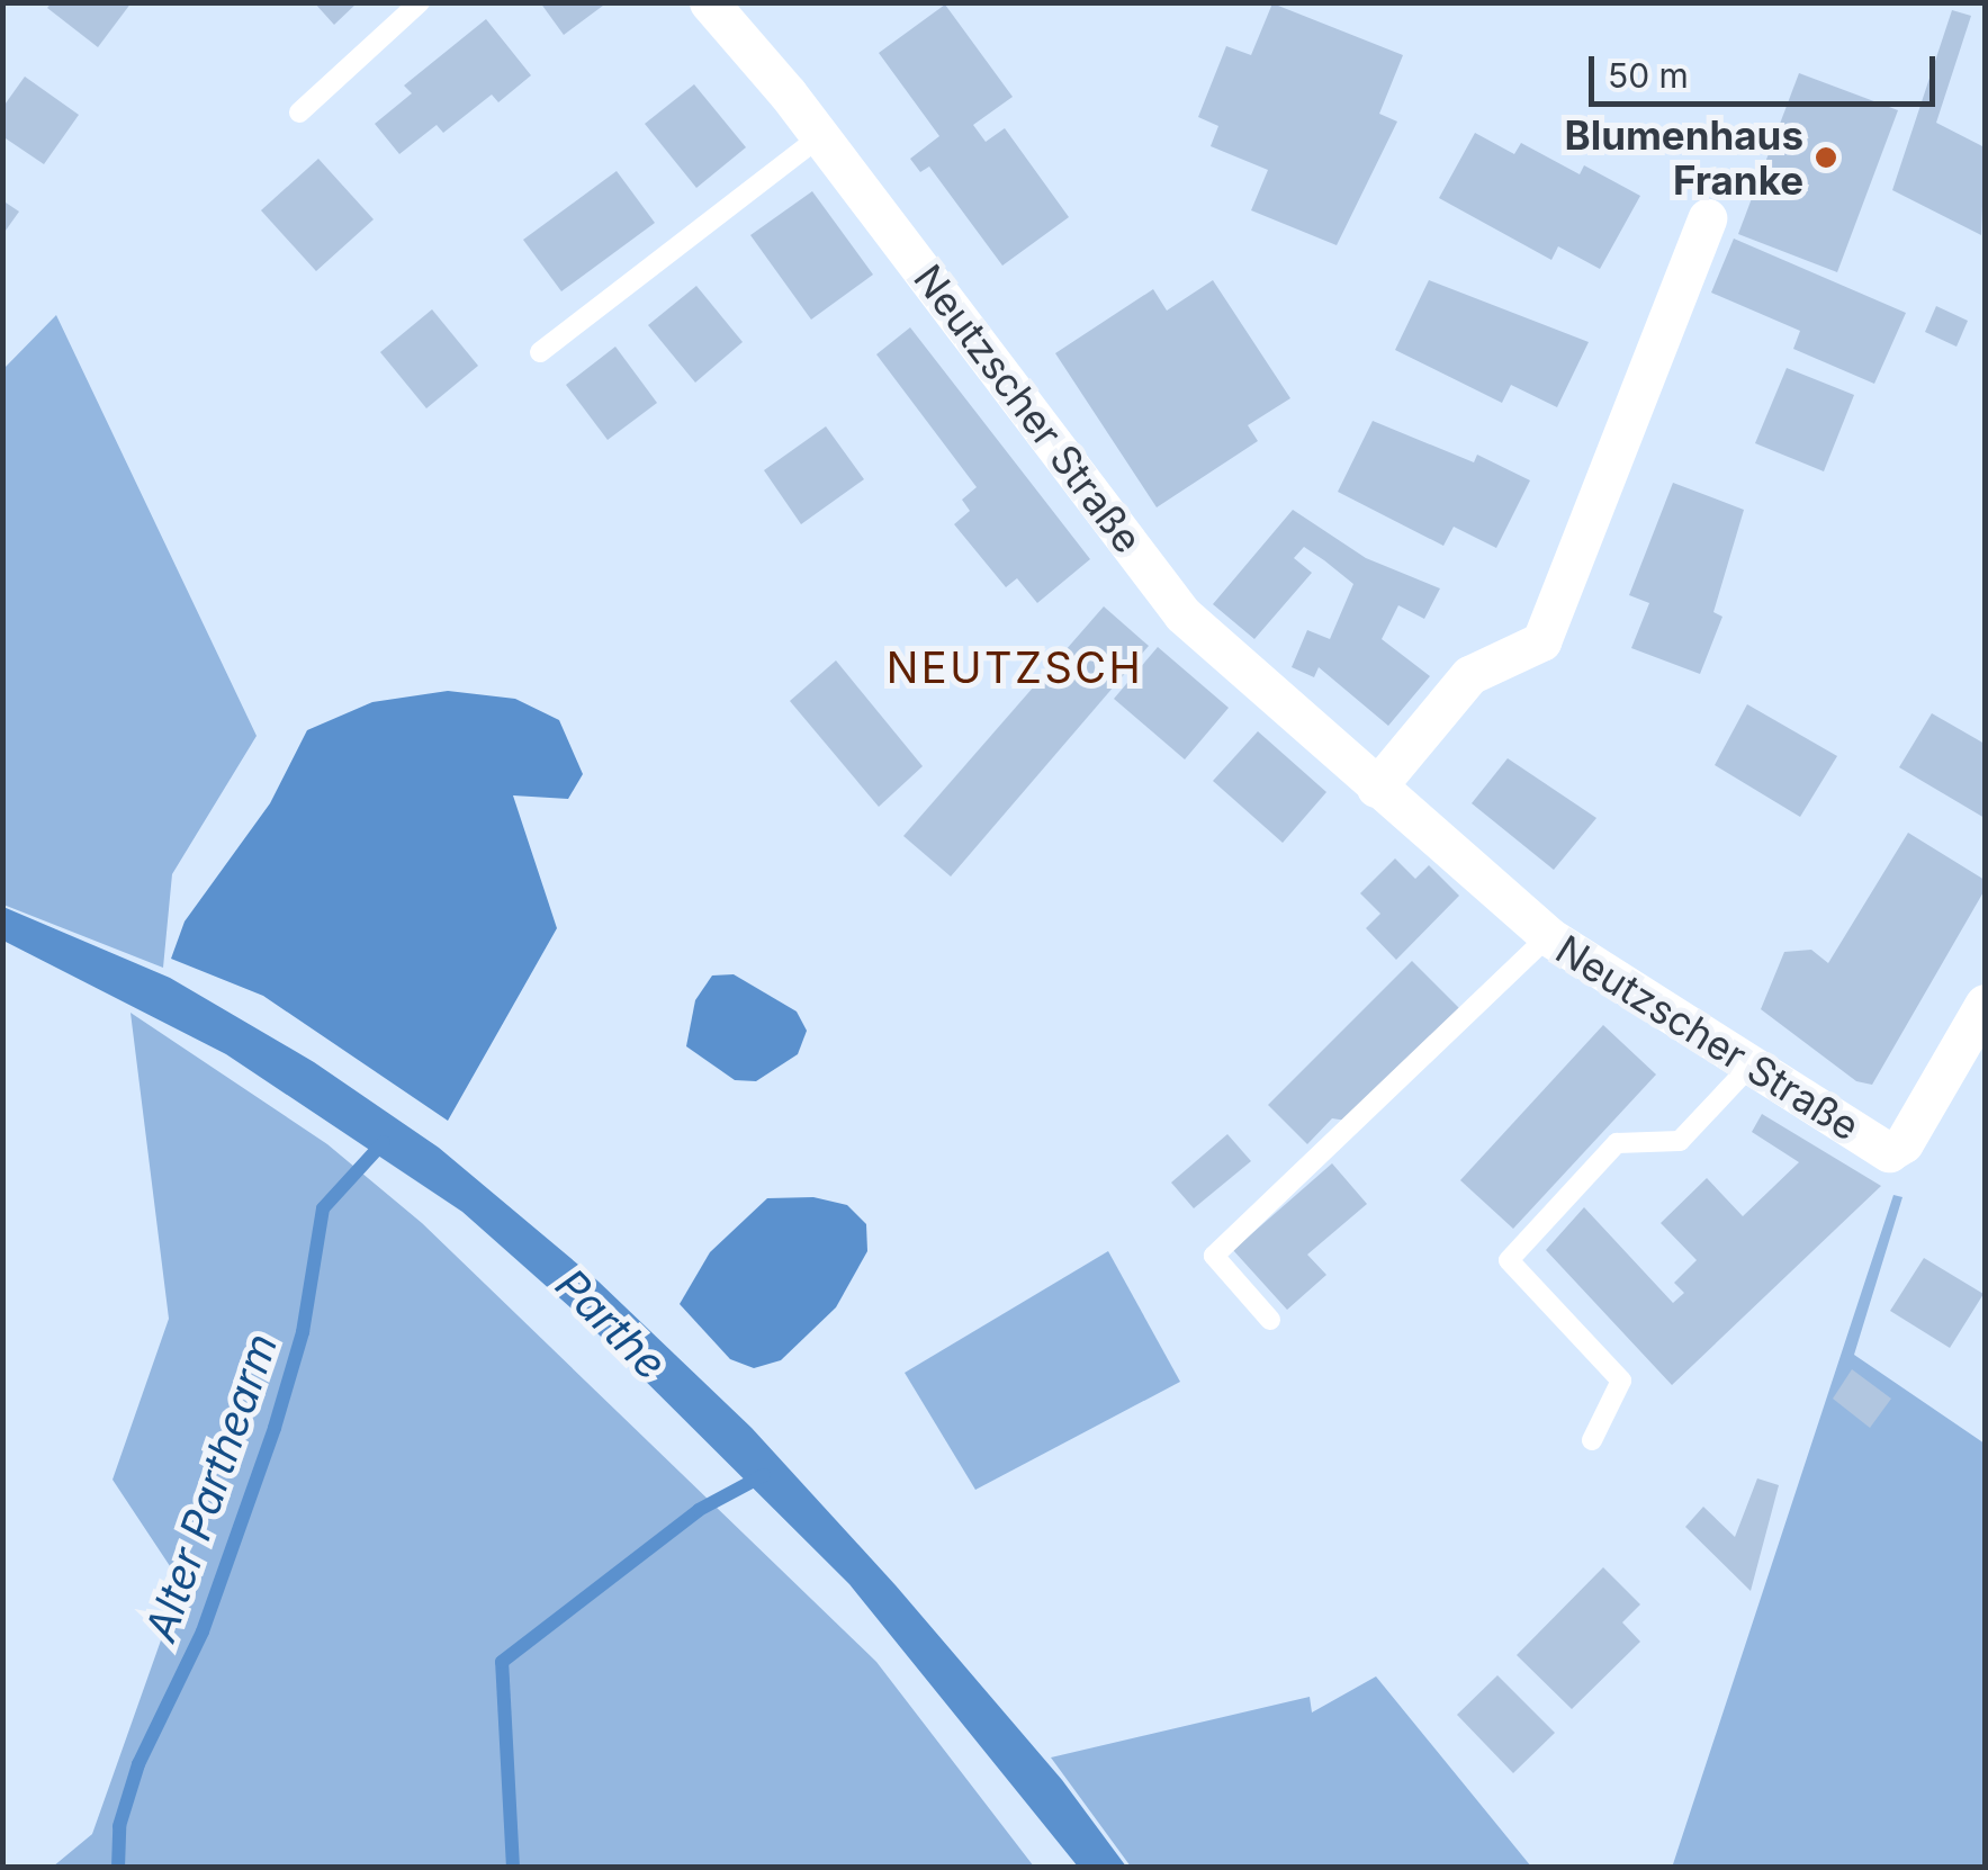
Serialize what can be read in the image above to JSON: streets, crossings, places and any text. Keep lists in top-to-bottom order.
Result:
{
  "streets": {
    "street": ["Neutzscher Straße"]
  },
  "districts": ["NEUTZSCH"],
  "water": ["Parthe", "Alter Parthearm"],
  "places": ["Blumenhaus Franke"],
  "scale_bar": "50 m"
}
